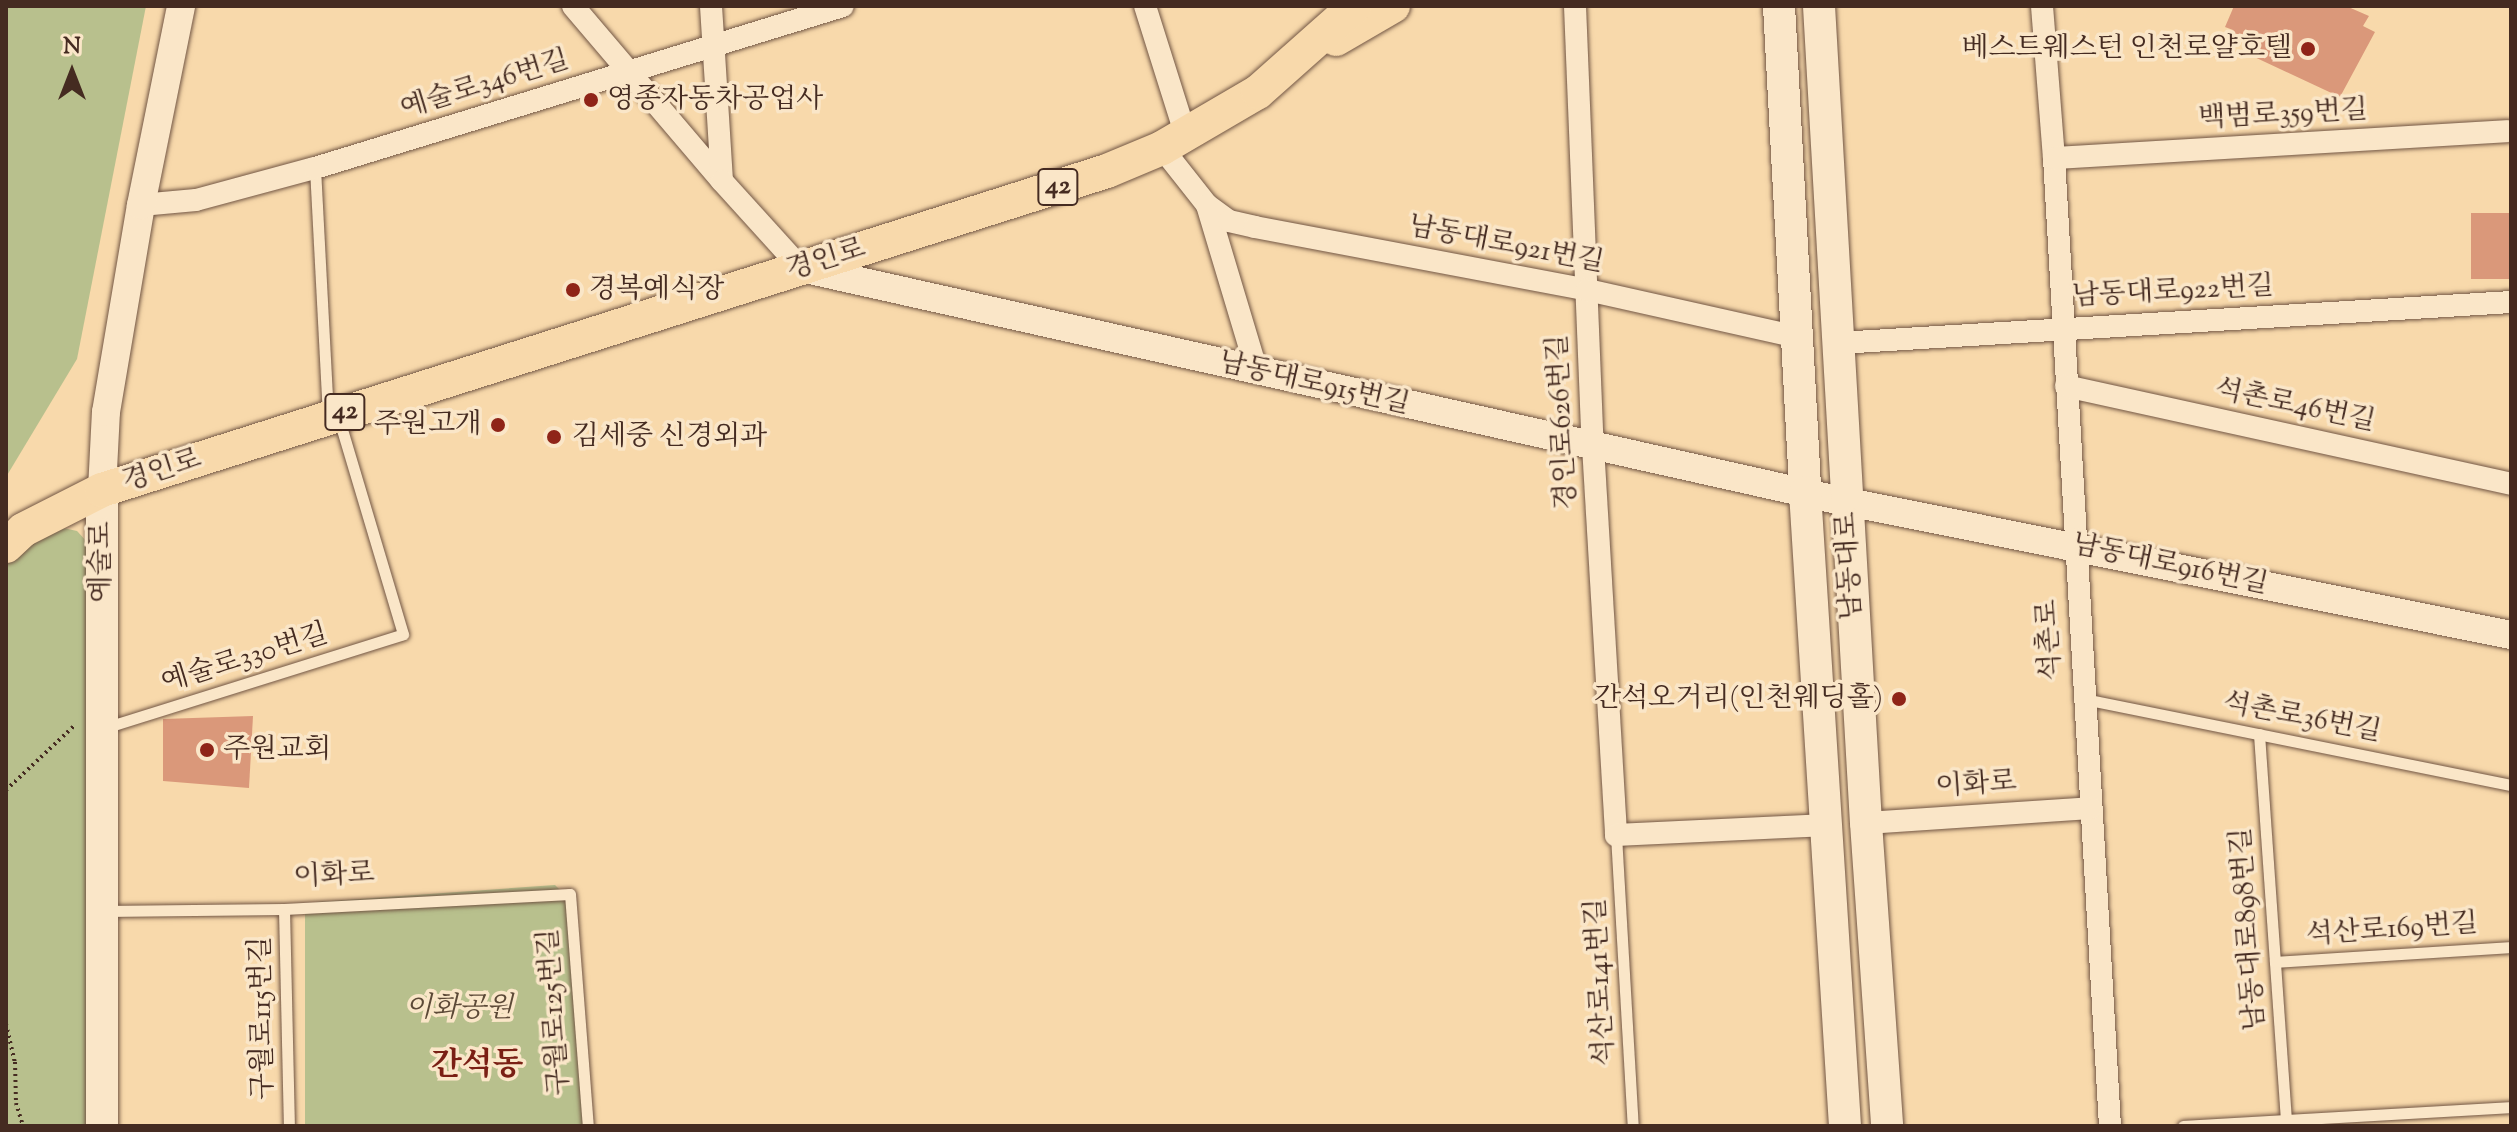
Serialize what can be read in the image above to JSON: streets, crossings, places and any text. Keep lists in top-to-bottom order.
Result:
{
  "streets": {
    "main road": [
      "42",
      "경인로",
      "예술로",
      "남동대로"
    ],
    "street": [
      "예술로346번길",
      "백범로359번길",
      "남동대로921번길",
      "남동대로922번길",
      "남동대로915번길",
      "석촌로46번길",
      "경인로626번길",
      "남동대로916번길",
      "석촌로",
      "이화로"
    ],
    "lane": [
      "예술로330번길",
      "석촌로36번길",
      "남동대로898번길",
      "석산로169번길",
      "석산로141번길",
      "구월로125번길",
      "구월로115번길"
    ]
  },
  "crossings": [
    ["예술로346번길", "예술로"],
    ["백범로359번길", "석촌로"],
    ["남동대로921번길", "경인로626번길"],
    ["경인로", "남동대로915번길"],
    ["경인로", "예술로"],
    ["경인로", "예술로330번길"],
    ["남동대로922번길", "남동대로"],
    ["남동대로922번길", "석촌로"],
    ["남동대로915번길", "경인로626번길"],
    ["남동대로915번길", "남동대로916번길"],
    ["남동대로915번길", "남동대로"],
    ["석촌로46번길", "석촌로"],
    ["경인로626번길", "석산로141번길"],
    ["예술로", "예술로330번길"],
    ["예술로", "이화로"],
    ["남동대로916번길", "남동대로"],
    ["남동대로916번길", "석촌로"],
    ["남동대로", "이화로"],
    ["석촌로", "석촌로36번길"],
    ["석촌로", "이화로"],
    ["석촌로36번길", "남동대로898번길"],
    ["이화로", "구월로125번길"],
    ["이화로", "구월로115번길"],
    ["남동대로898번길", "석산로169번길"]
  ],
  "districts": ["간석동"],
  "parks": ["이화공원"],
  "places": [
    "베스트웨스턴 인천로얄호텔",
    "영종자동차공업사",
    "경복예식장",
    "주원고개",
    "김세중 신경외과",
    "간석오거리(인천웨딩홀)",
    "주원교회"
  ],
  "north": "top"
}
